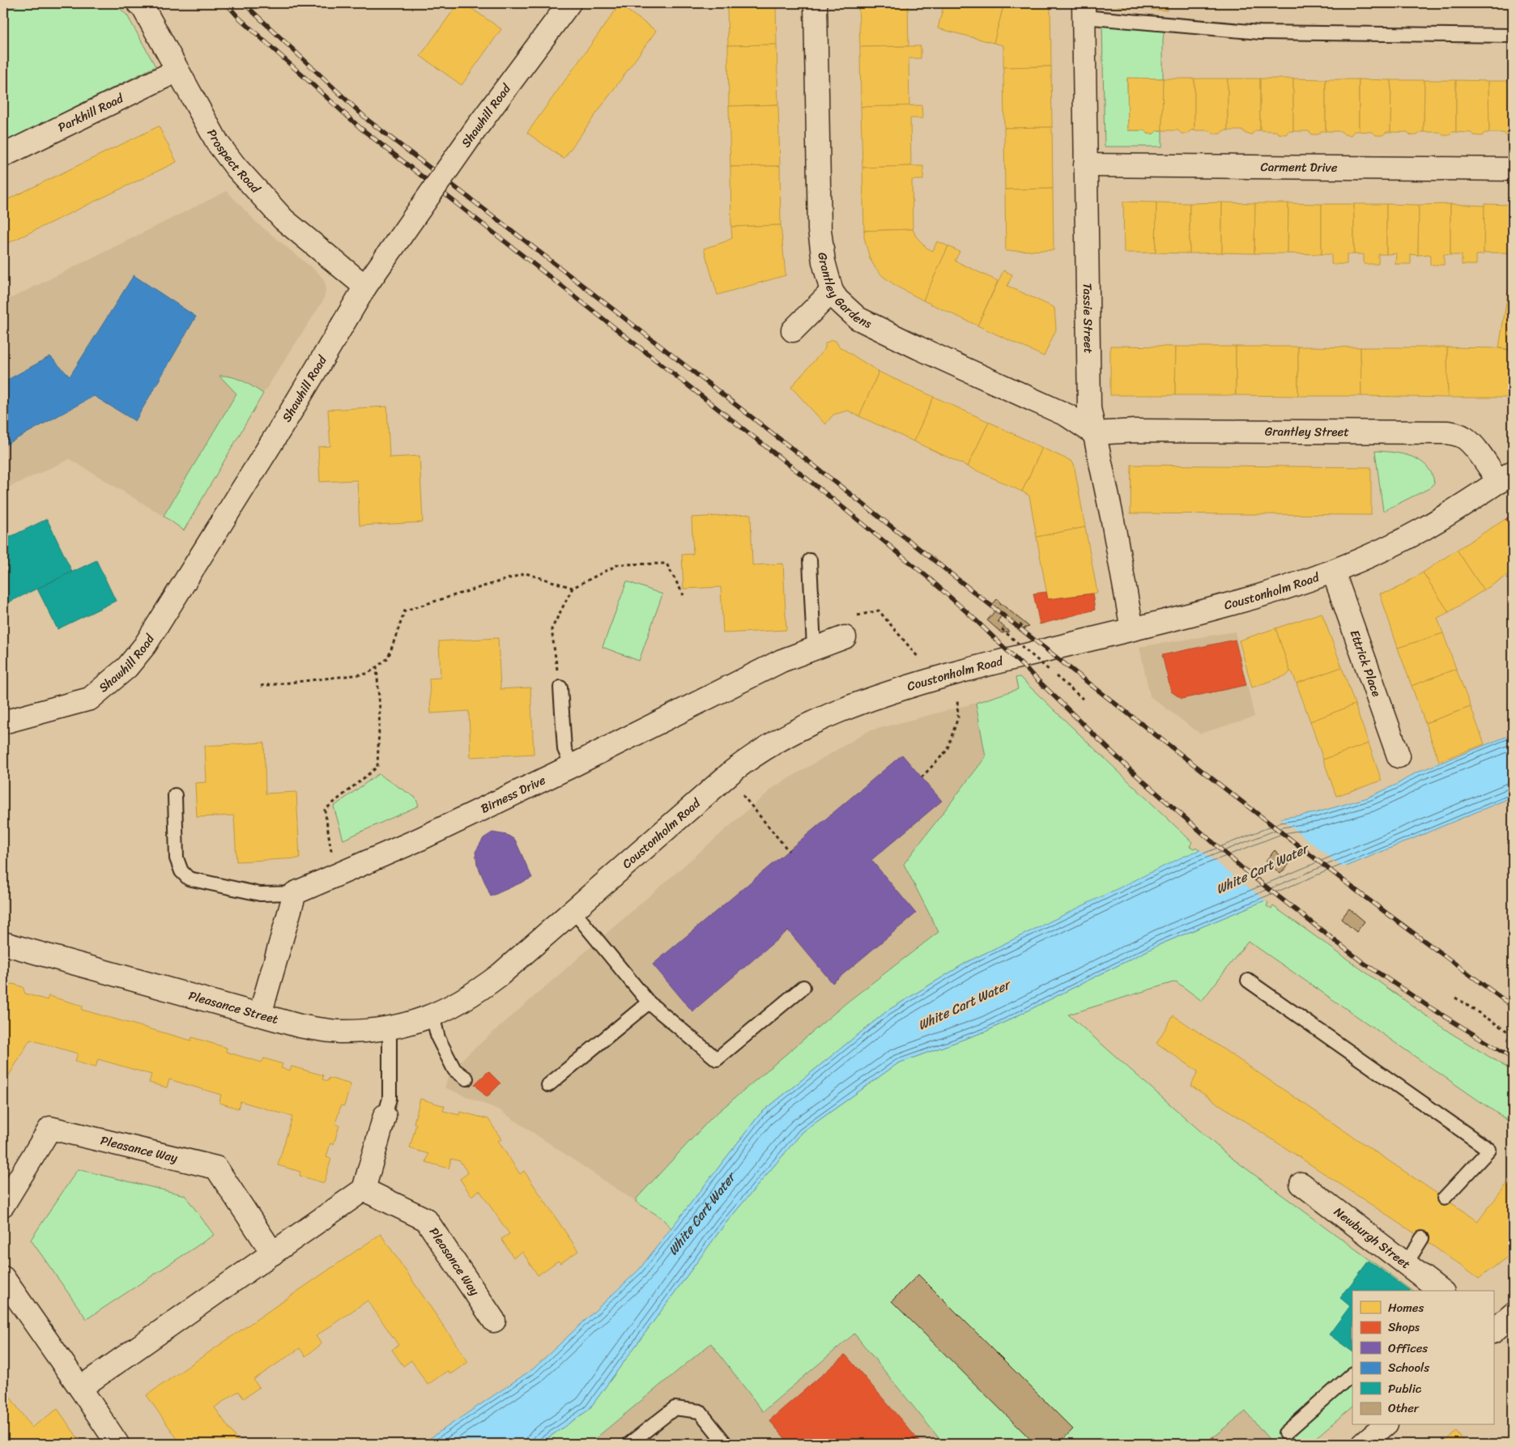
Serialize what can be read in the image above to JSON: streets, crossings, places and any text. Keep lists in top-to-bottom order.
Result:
{
  "streets": {
    "street": [
      "Parkhill Road",
      "Shawhill Road",
      "Prospect Road",
      "Carment Drive",
      "Grantley Gardens",
      "Tassie Street",
      "Grantley Street",
      "Coustonholm Road",
      "Ettrick Place",
      "Birness Drive",
      "Pleasance Street",
      "Pleasance Way",
      "Newburgh Street"
    ]
  },
  "crossings": [
    ["Parkhill Road", "Prospect Road"],
    ["Shawhill Road", "Prospect Road"],
    ["Carment Drive", "Tassie Street"],
    ["Grantley Gardens", "Tassie Street"],
    ["Grantley Gardens", "Grantley Street"],
    ["Tassie Street", "Grantley Street"],
    ["Tassie Street", "Coustonholm Road"],
    ["Grantley Street", "Coustonholm Road"],
    ["Coustonholm Road", "Ettrick Place"],
    ["Coustonholm Road", "Pleasance Street"]
  ],
  "water": ["White Cart Water"],
  "legend": [
    "Homes",
    "Shops",
    "Offices",
    "Schools",
    "Public",
    "Other"
  ]
}
